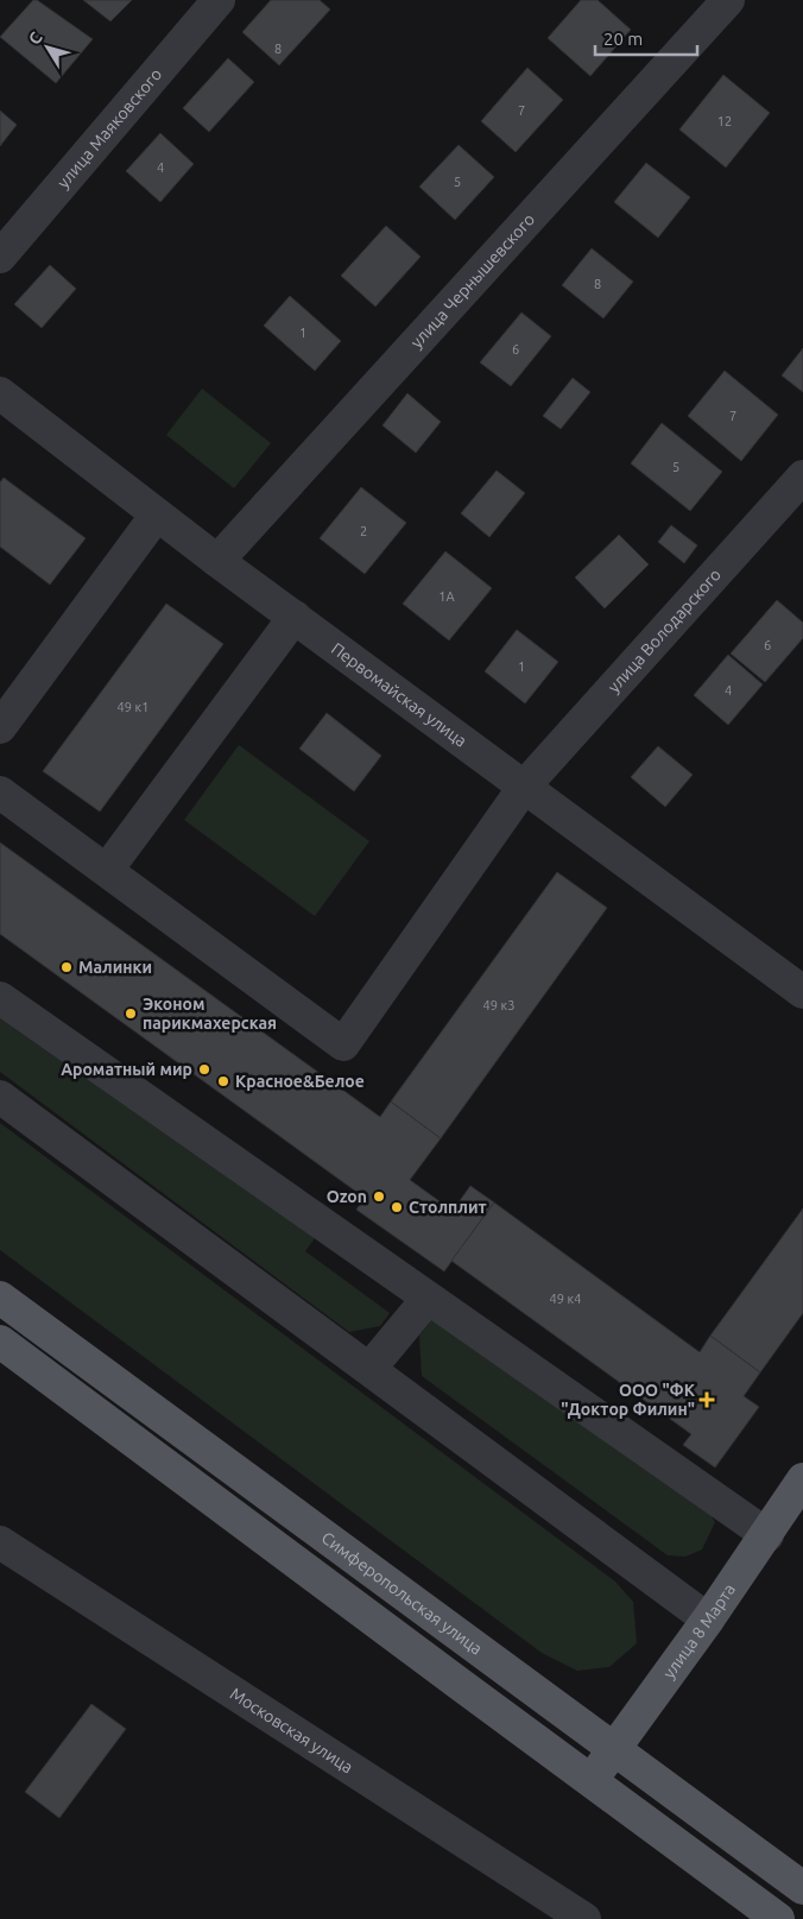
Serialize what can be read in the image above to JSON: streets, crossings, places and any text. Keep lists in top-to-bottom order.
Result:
{
  "streets": {
    "main road": ["Симферопольская улица", "улица 8 Марта"],
    "street": [
      "улица Маяковского",
      "улица Чернышевского",
      "улица Володарского",
      "Первомайская улица",
      "Московская улица"
    ]
  },
  "crossings": [
    ["улица Чернышевского", "Первомайская улица"],
    ["улица Володарского", "Первомайская улица"],
    ["Симферопольская улица", "улица 8 Марта"]
  ],
  "places": {
    "other": [
      "Малинки",
      "Эконом парикмахерская",
      "Ароматный мир",
      "Красное&Белое",
      "Ozon",
      "Столплит"
    ],
    "health": ["ООО \"ФК \"Доктор Филин\""]
  },
  "house_numbers": [
    "8",
    "7",
    "12",
    "4",
    "5",
    "8",
    "1",
    "6",
    "7",
    "5",
    "2",
    "1А",
    "6",
    "1",
    "4",
    "49 к1",
    "49 к3",
    "49 к4"
  ],
  "scale_bar": "20 m",
  "north": "top left"
}
